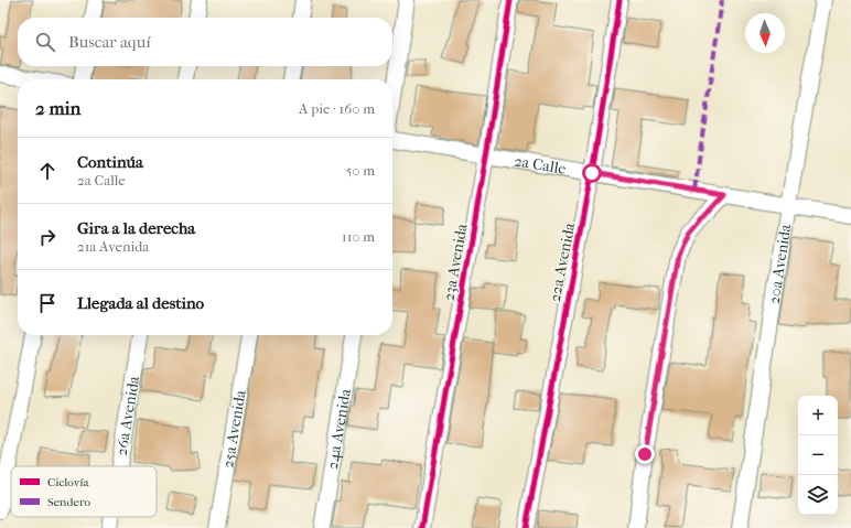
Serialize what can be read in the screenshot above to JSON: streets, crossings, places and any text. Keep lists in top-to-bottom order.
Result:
{
  "streets": {
    "street": [
      "2a Calle",
      "23a Avenida",
      "22a Avenida",
      "20a Avenida",
      "26a Avenida",
      "25a Avenida",
      "24a Avenida"
    ]
  },
  "crossings": [
    ["2a Calle", "23a Avenida"],
    ["2a Calle", "22a Avenida"],
    ["2a Calle", "20a Avenida"]
  ],
  "legend": ["Ciclovía", "Sendero"],
  "north": "bottom",
  "page": {
    "search": "Buscar aquí",
    "heading": ["2 min", "A pie · 160 m"],
    "list": [
      ["Continúa", "2a Calle", "50 m"],
      ["Gira a la derecha", "21a Avenida", "110 m"],
      "Llegada al destino"
    ],
    "map_buttons": ["+", "−"]
  }
}
